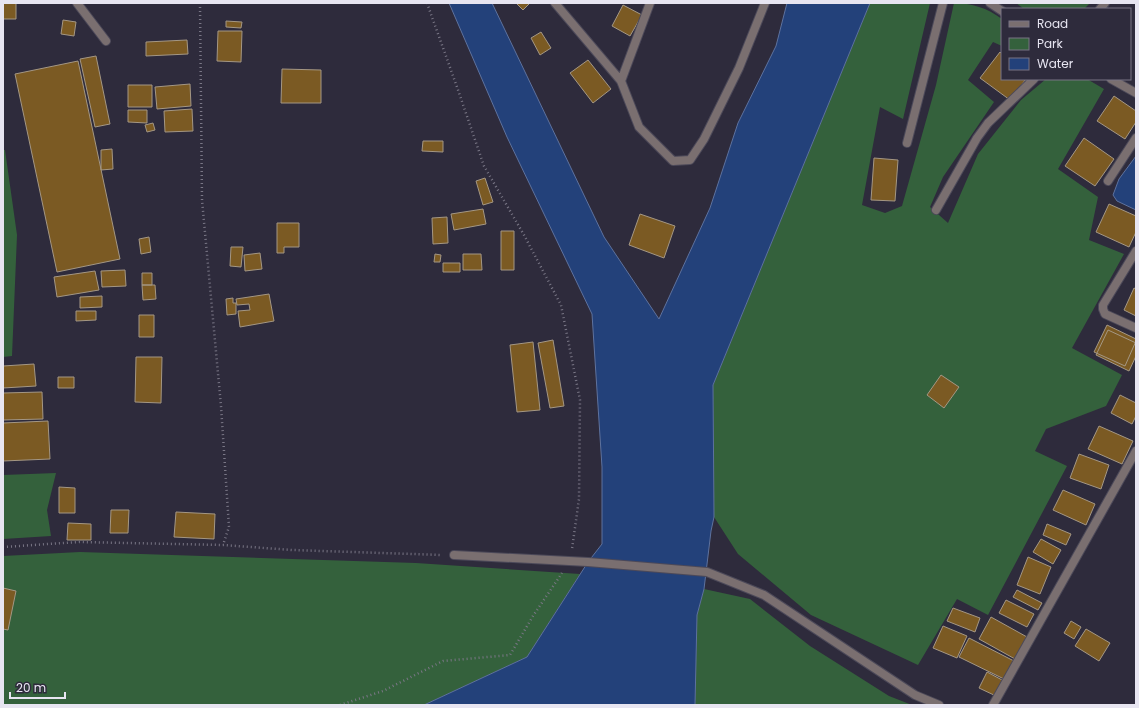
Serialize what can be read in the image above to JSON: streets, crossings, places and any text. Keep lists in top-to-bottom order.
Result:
{
  "legend": ["Road", "Park", "Water"],
  "scale_bar": "20 m"
}
